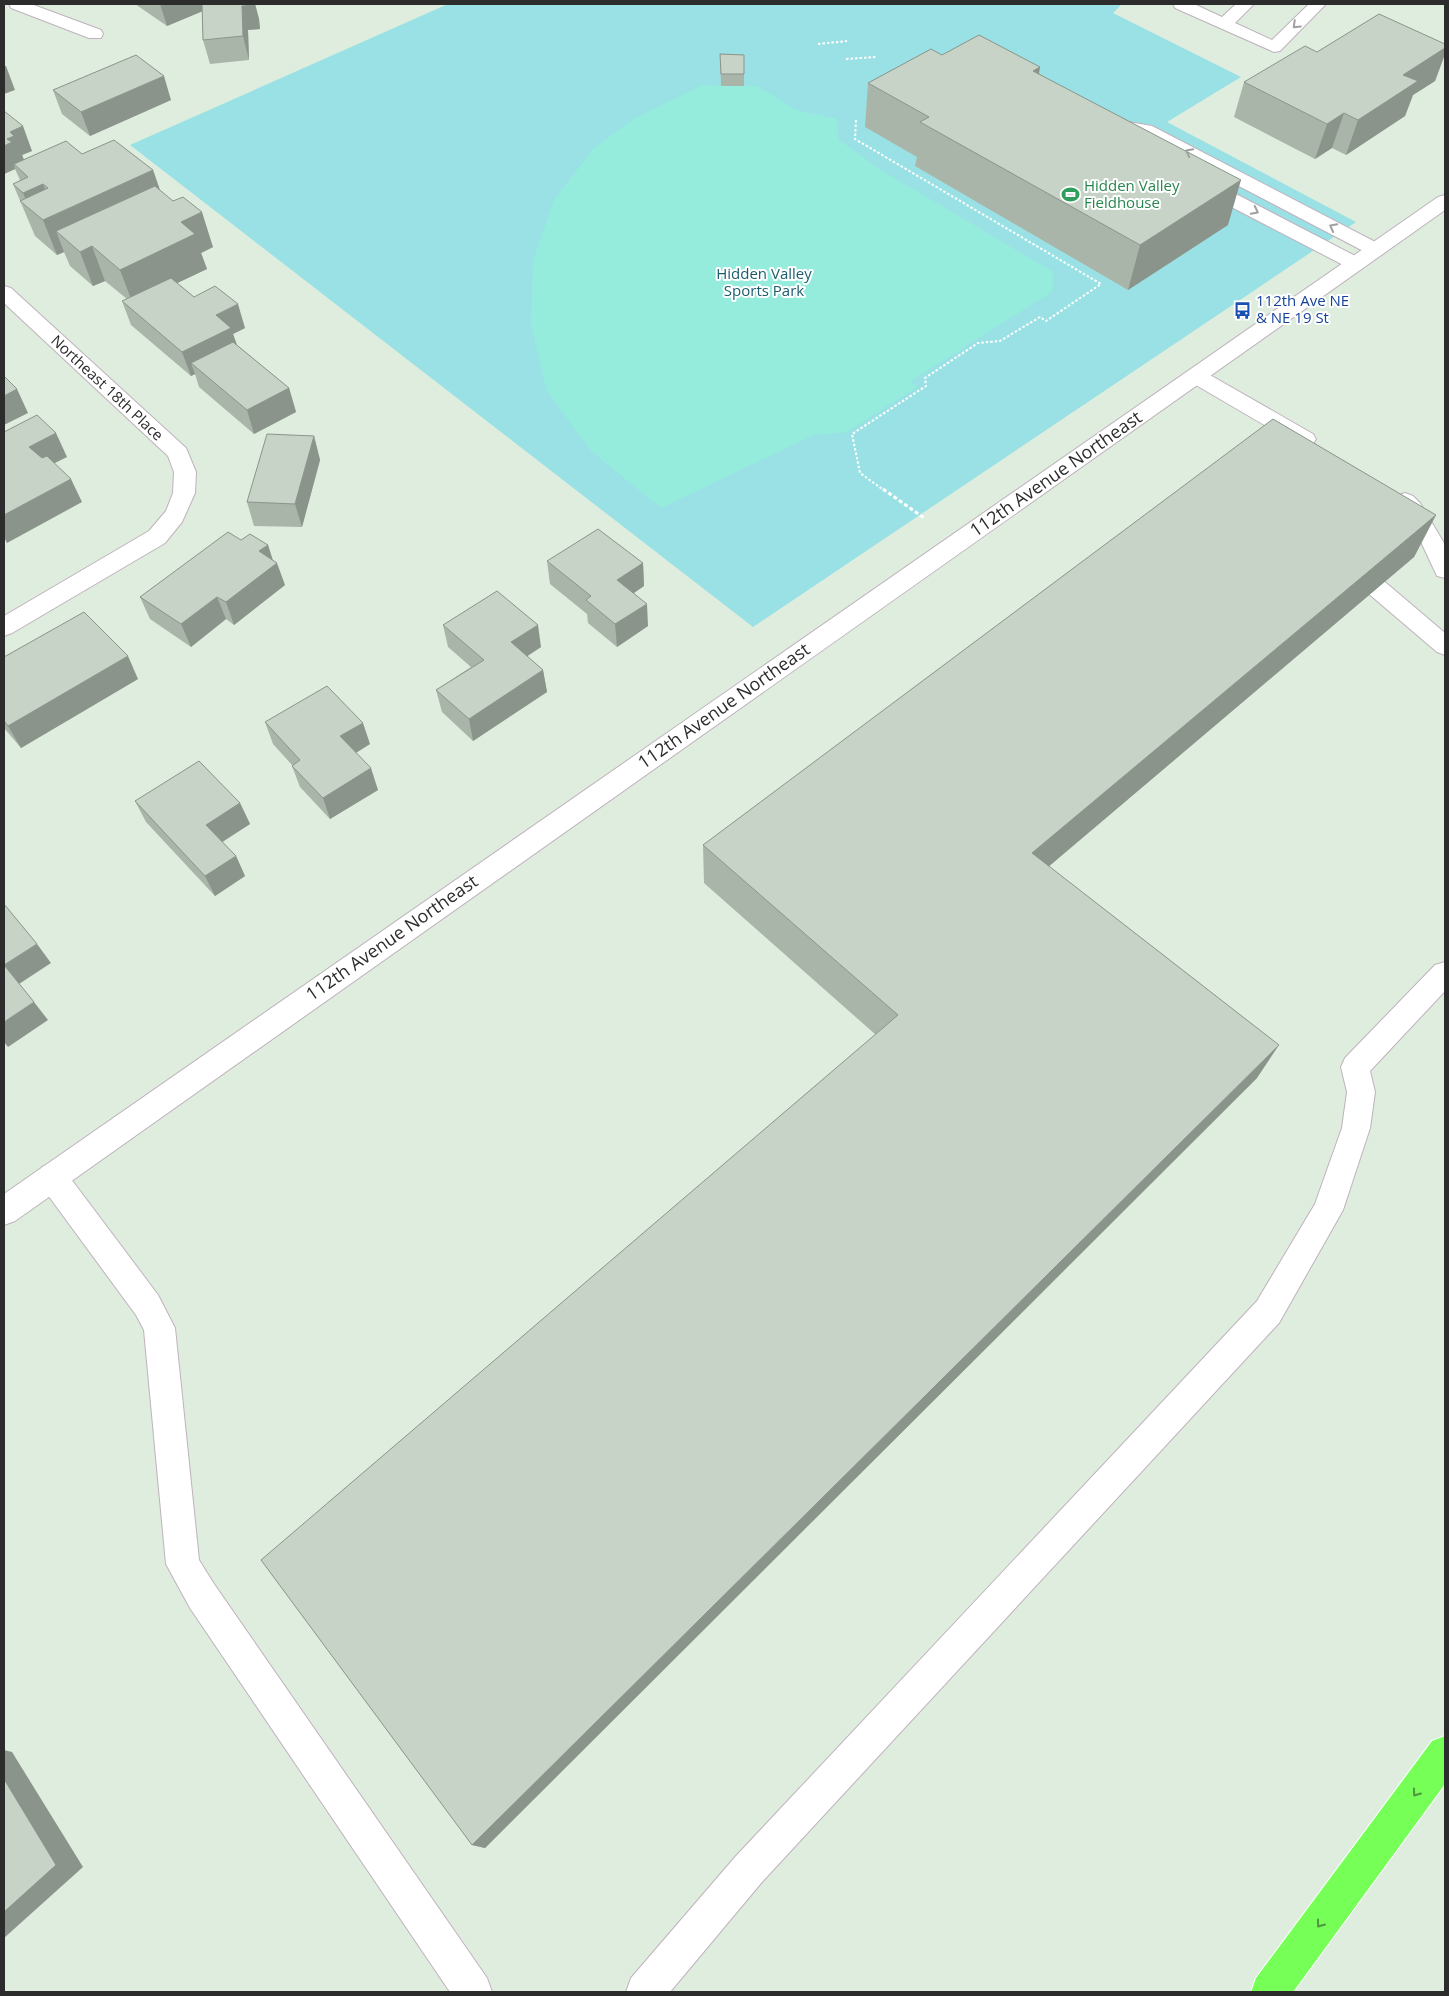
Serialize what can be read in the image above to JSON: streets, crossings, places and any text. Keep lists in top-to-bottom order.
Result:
{
  "streets": {
    "main road": ["Northeast 18th Place", "112th Avenue Northeast"]
  },
  "parks": ["Hidden Valley Sports Park"],
  "places": {
    "sports": ["Hidden Valley Fieldhouse"],
    "bus stop": ["112th Ave NE & NE 19 St"]
  }
}
